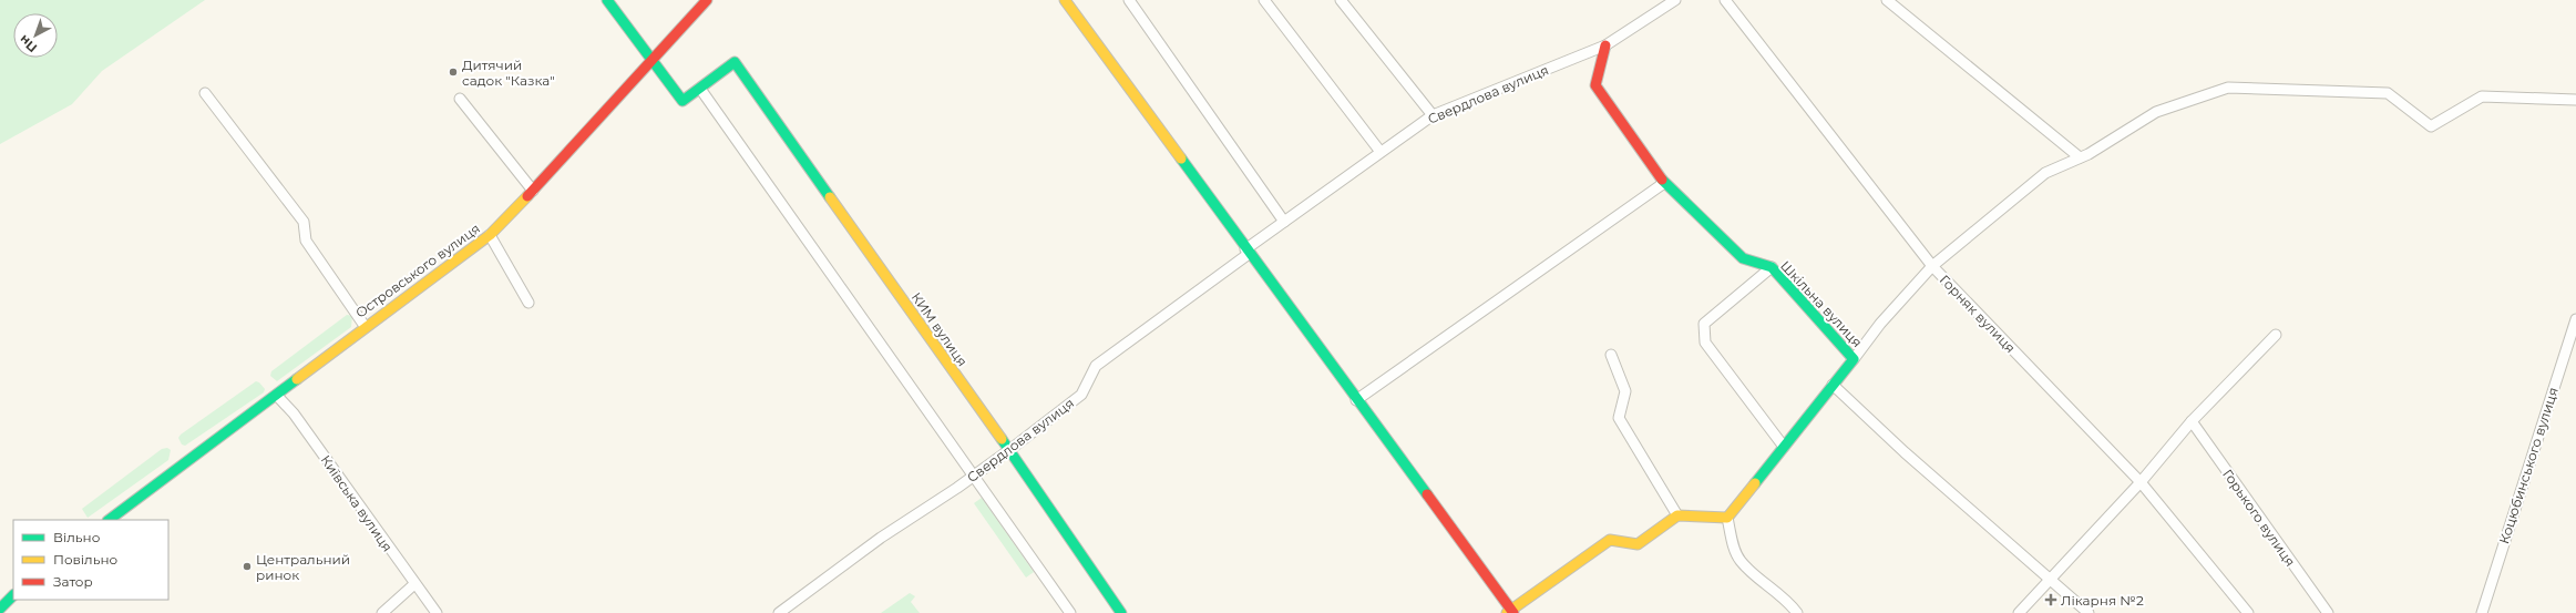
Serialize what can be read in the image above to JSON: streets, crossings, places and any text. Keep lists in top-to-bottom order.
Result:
{
  "streets": {
    "street": [
      "Свердлова вулиця",
      "Островського вулиця",
      "Шкільна вулиця",
      "Горняк вулиця",
      "КИМ вулиця",
      "Коцюбинського вулиця",
      "Київська вулиця",
      "Горького вулиця"
    ]
  },
  "crossings": [
    ["Свердлова вулиця", "Шкільна вулиця"],
    ["Свердлова вулиця", "КИМ вулиця"],
    ["Островського вулиця", "Київська вулиця"]
  ],
  "places": {
    "other": ["Дитячий садок \"Казка\"", "Центральний ринок"],
    "health": ["Лікарня №2"]
  },
  "legend": ["Вільно", "Повільно", "Затор"],
  "north": "bottom left"
}
